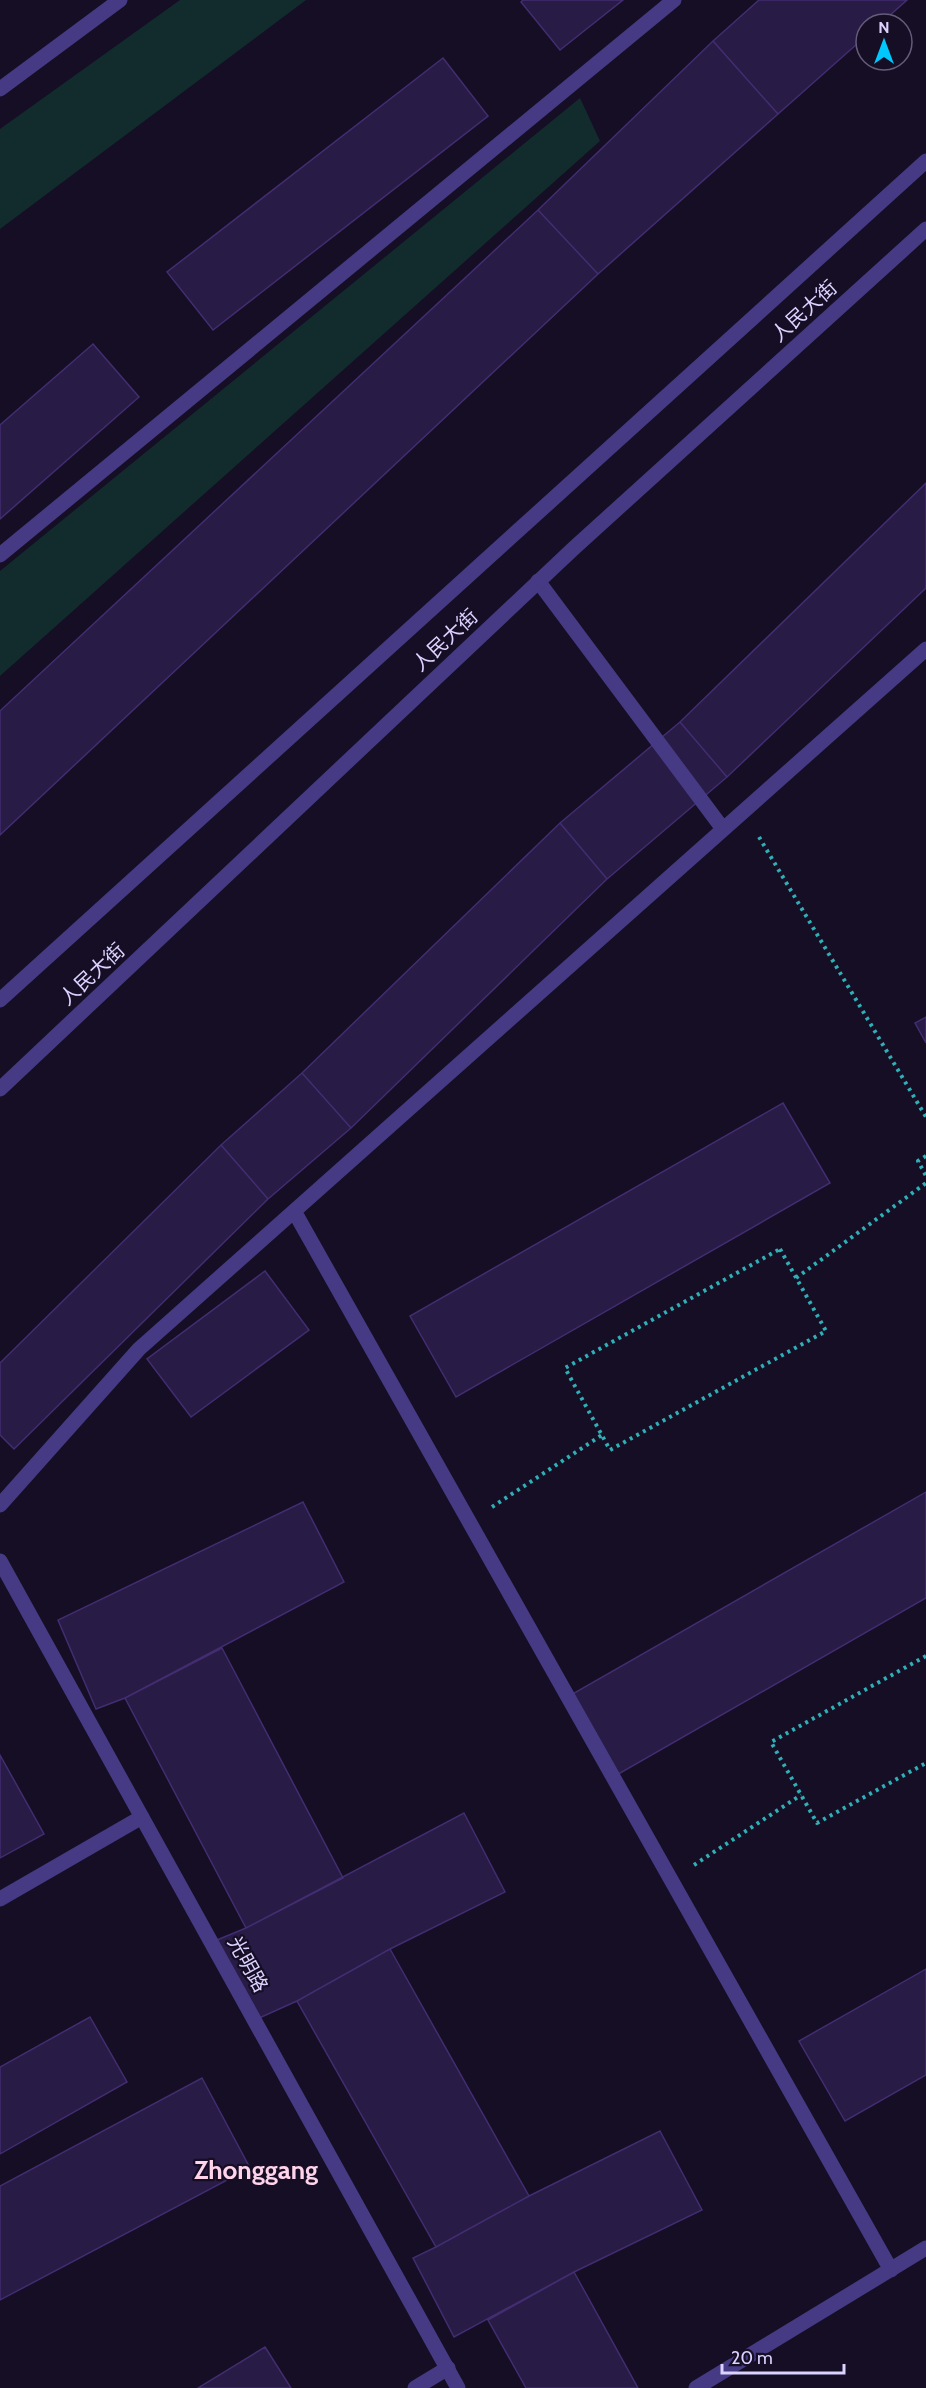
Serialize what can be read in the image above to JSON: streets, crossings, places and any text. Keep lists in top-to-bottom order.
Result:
{
  "streets": {
    "street": ["人民大街", "光明路"]
  },
  "districts": ["Zhonggang"],
  "scale_bar": "20 m",
  "north": "top"
}
